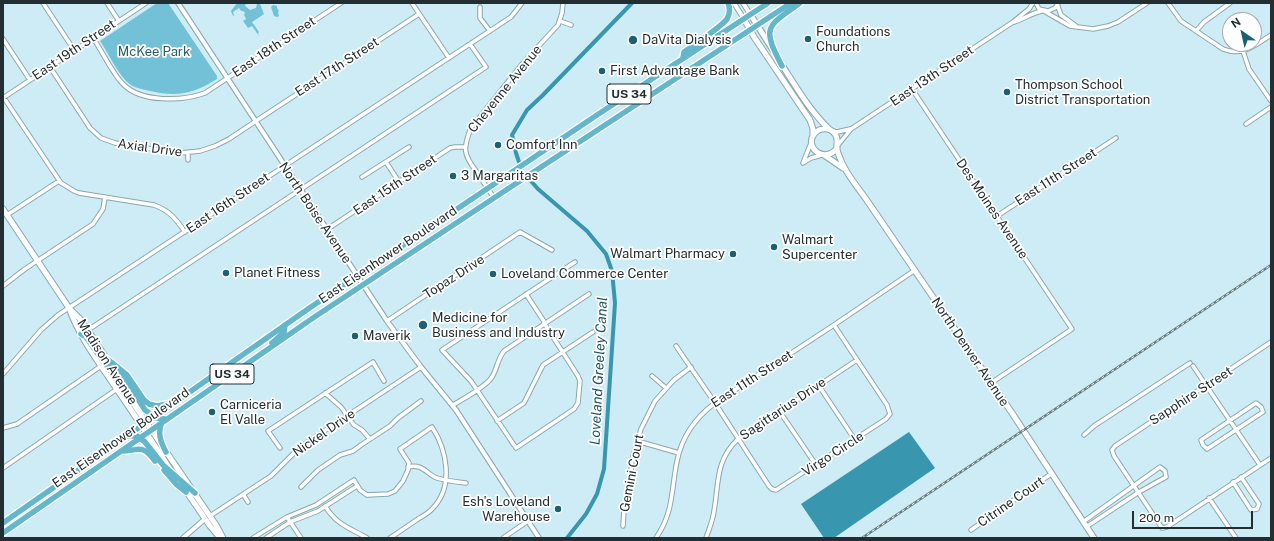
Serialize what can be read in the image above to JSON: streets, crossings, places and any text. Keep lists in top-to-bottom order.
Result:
{
  "streets": {
    "highway": ["US 34", "East Eisenhower Boulevard"],
    "main road": ["North Denver Avenue", "Madison Avenue"],
    "street": [
      "East 18th Street",
      "East 19th Street",
      "East 17th Street",
      "East 13th Street",
      "Cheyenne Avenue",
      "Axial Drive",
      "East 11th Street",
      "East 15th Street",
      "East 16th Street",
      "Des Moines Avenue",
      "North Boise Avenue",
      "Topaz Drive",
      "Sapphire Street",
      "Sagittarius Drive",
      "Nickel Drive",
      "Virgo Circle",
      "Gemini Court",
      "Citrine Court"
    ]
  },
  "crossings": [
    ["East 18th Street", "East 19th Street"],
    ["East 18th Street", "North Boise Avenue"],
    ["East 19th Street", "Axial Drive"],
    ["East 17th Street", "Axial Drive"],
    ["East 17th Street", "North Boise Avenue"],
    ["East 13th Street", "Des Moines Avenue"],
    ["East 13th Street", "North Denver Avenue"],
    ["Cheyenne Avenue", "East 15th Street"],
    ["Cheyenne Avenue", "East Eisenhower Boulevard"],
    ["Axial Drive", "North Boise Avenue"],
    ["East 11th Street", "Des Moines Avenue"],
    ["East 11th Street", "North Denver Avenue"],
    ["East 11th Street", "Virgo Circle"],
    ["East 15th Street", "North Boise Avenue"],
    ["East 16th Street", "North Boise Avenue"],
    ["East 16th Street", "Madison Avenue"],
    ["Des Moines Avenue", "North Denver Avenue"],
    ["North Boise Avenue", "East Eisenhower Boulevard"],
    ["North Boise Avenue", "Topaz Drive"],
    ["North Boise Avenue", "Nickel Drive"],
    ["East Eisenhower Boulevard", "Madison Avenue"],
    ["North Denver Avenue", "Citrine Court"],
    ["Madison Avenue", "Nickel Drive"],
    ["Sagittarius Drive", "Virgo Circle"],
    ["Virgo Circle", "Gemini Court"]
  ],
  "water": ["Loveland Greeley Canal"],
  "parks": ["McKee Park"],
  "places": [
    "Foundations Church",
    "DaVita Dialysis",
    "First Advantage Bank",
    "Thompson School District Transportation",
    "Comfort Inn",
    "3 Margaritas",
    "Walmart Supercenter",
    "Walmart Pharmacy",
    "Planet Fitness",
    "Loveland Commerce Center",
    "Medicine for Business and Industry",
    "Maverik",
    "Carniceria El Valle",
    "Esh's Loveland Warehouse"
  ],
  "scale_bar": "200 m",
  "north": "top left"
}
